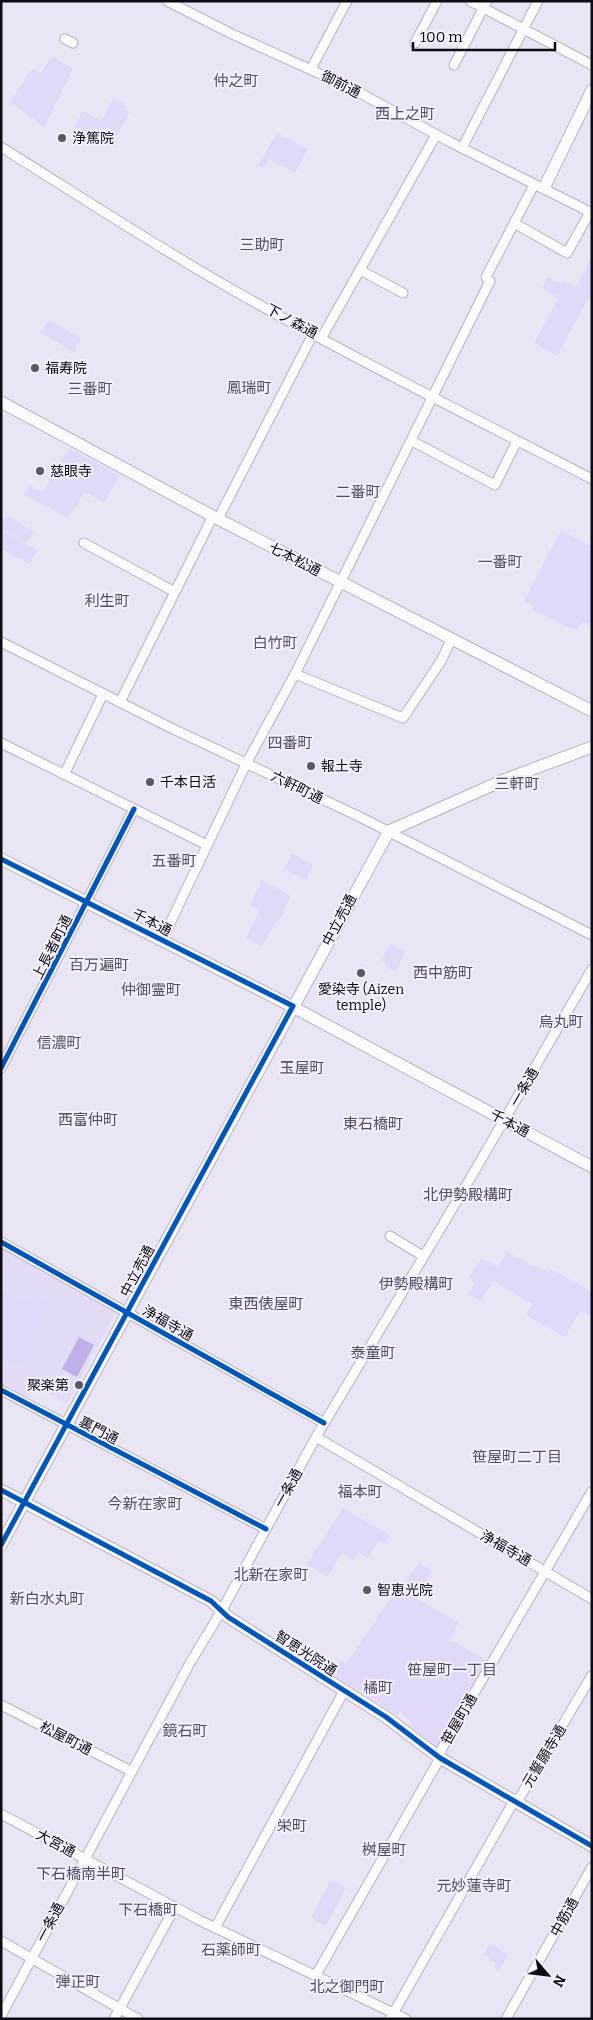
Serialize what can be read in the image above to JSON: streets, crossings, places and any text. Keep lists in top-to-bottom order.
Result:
{
  "streets": {
    "street": [
      "御前通",
      "下ノ森通",
      "七本松通",
      "六軒町通",
      "中立売通",
      "千本通",
      "上長者町通",
      "一条通",
      "浄福寺通",
      "裏門通",
      "智恵光院通",
      "笹屋町通",
      "松屋町通",
      "元誓願寺通",
      "大宮通",
      "中筋通"
    ]
  },
  "crossings": [
    ["六軒町通", "中立売通"],
    ["中立売通", "千本通"],
    ["中立売通", "浄福寺通"],
    ["中立売通", "裏門通"],
    ["中立売通", "智恵光院通"],
    ["千本通", "上長者町通"],
    ["千本通", "一条通"],
    ["一条通", "浄福寺通"],
    ["一条通", "裏門通"],
    ["一条通", "智恵光院通"],
    ["一条通", "松屋町通"],
    ["一条通", "大宮通"],
    ["浄福寺通", "笹屋町通"],
    ["智恵光院通", "笹屋町通"],
    ["智恵光院通", "元誓願寺通"],
    ["笹屋町通", "大宮通"],
    ["元誓願寺通", "大宮通"]
  ],
  "districts": [
    "仲之町",
    "西上之町",
    "三助町",
    "鳳瑞町",
    "三番町",
    "二番町",
    "一番町",
    "利生町",
    "白竹町",
    "四番町",
    "三軒町",
    "五番町",
    "百万遍町",
    "西中筋町",
    "仲御霊町",
    "烏丸町",
    "信濃町",
    "玉屋町",
    "西富仲町",
    "東石橋町",
    "北伊勢殿構町",
    "伊勢殿構町",
    "東西俵屋町",
    "泰童町",
    "笹屋町二丁目",
    "福本町",
    "今新在家町",
    "北新在家町",
    "新白水丸町",
    "笹屋町一丁目",
    "橘町",
    "鏡石町",
    "栄町",
    "桝屋町",
    "下石橋南半町",
    "元妙蓮寺町",
    "下石橋町",
    "石薬師町",
    "弾正町",
    "北之御門町"
  ],
  "places": [
    "浄篤院",
    "福寿院",
    "慈眼寺",
    "報土寺",
    "千本日活",
    "愛染寺 (Aizen temple)",
    "聚楽第",
    "智恵光院"
  ],
  "scale_bar": "100 m",
  "north": "bottom right"
}
